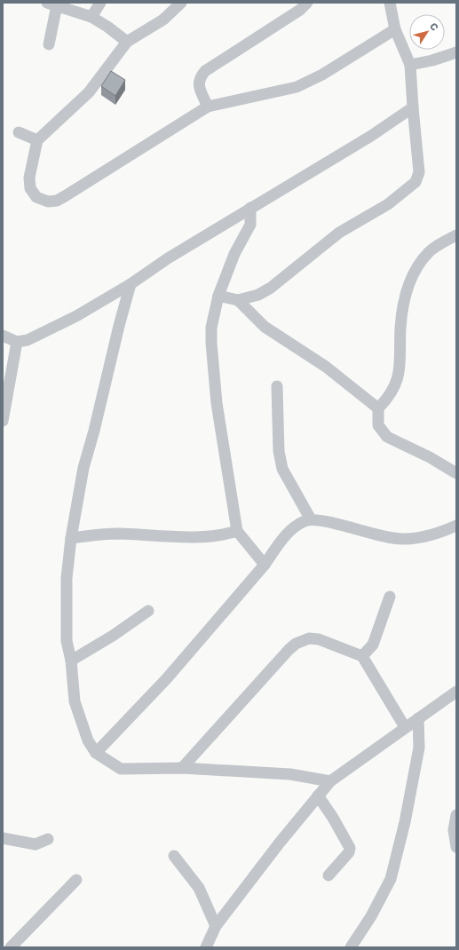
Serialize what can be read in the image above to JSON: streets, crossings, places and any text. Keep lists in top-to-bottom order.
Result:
{
  "north": "top right"
}
